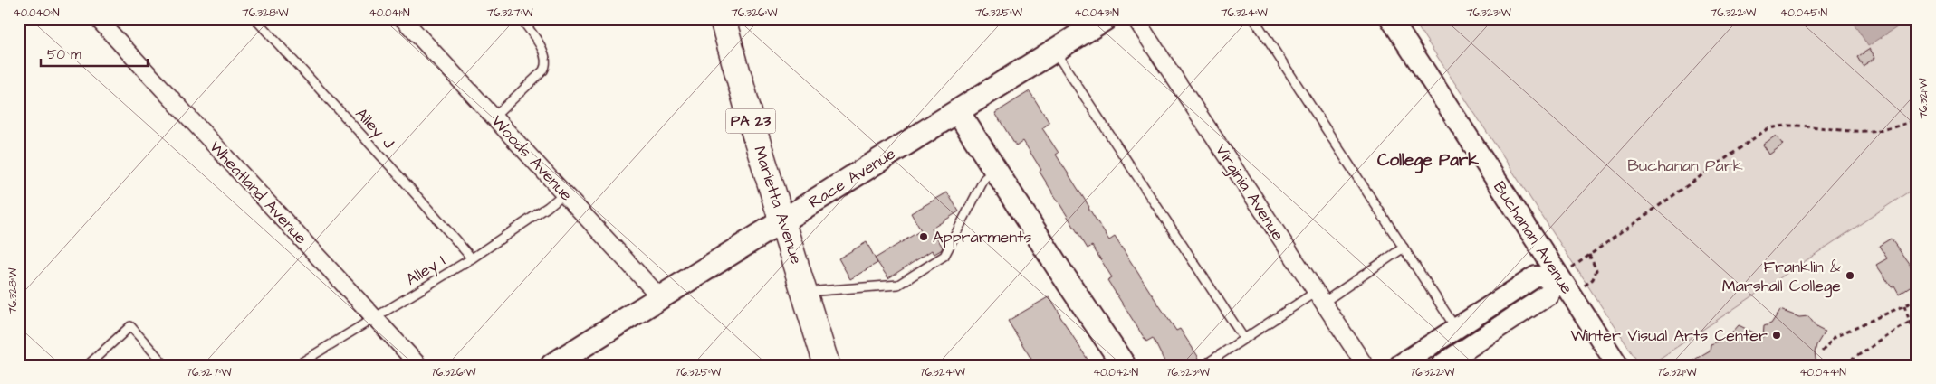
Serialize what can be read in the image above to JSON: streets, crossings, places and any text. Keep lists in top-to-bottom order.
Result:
{
  "streets": {
    "main road": ["PA 23", "Race Avenue", "Marietta Avenue"],
    "street": [
      "Woods Avenue",
      "Wheatland Avenue",
      "Virginia Avenue",
      "Buchanan Avenue"
    ],
    "lane": ["Alley J", "Alley I"]
  },
  "crossings": [
    ["Alley J", "Alley I"],
    ["Woods Avenue", "Race Avenue"],
    ["Woods Avenue", "Alley I"],
    ["Race Avenue", "Marietta Avenue"],
    ["Wheatland Avenue", "Alley I"]
  ],
  "districts": ["College Park"],
  "parks": ["Buchanan Park"],
  "places": ["Apprarments", "Franklin & Marshall College", "Winter Visual Arts Center"],
  "scale_bar": "50 m",
  "coordinates": [
    "40.040°N",
    "76.328°W",
    "40.041°N",
    "76.327°W",
    "76.326°W",
    "76.325°W",
    "40.043°N",
    "76.324°W",
    "76.323°W",
    "76.322°W",
    "40.045°N",
    "76.321°W",
    "40.042°N",
    "40.044°N"
  ]
}
